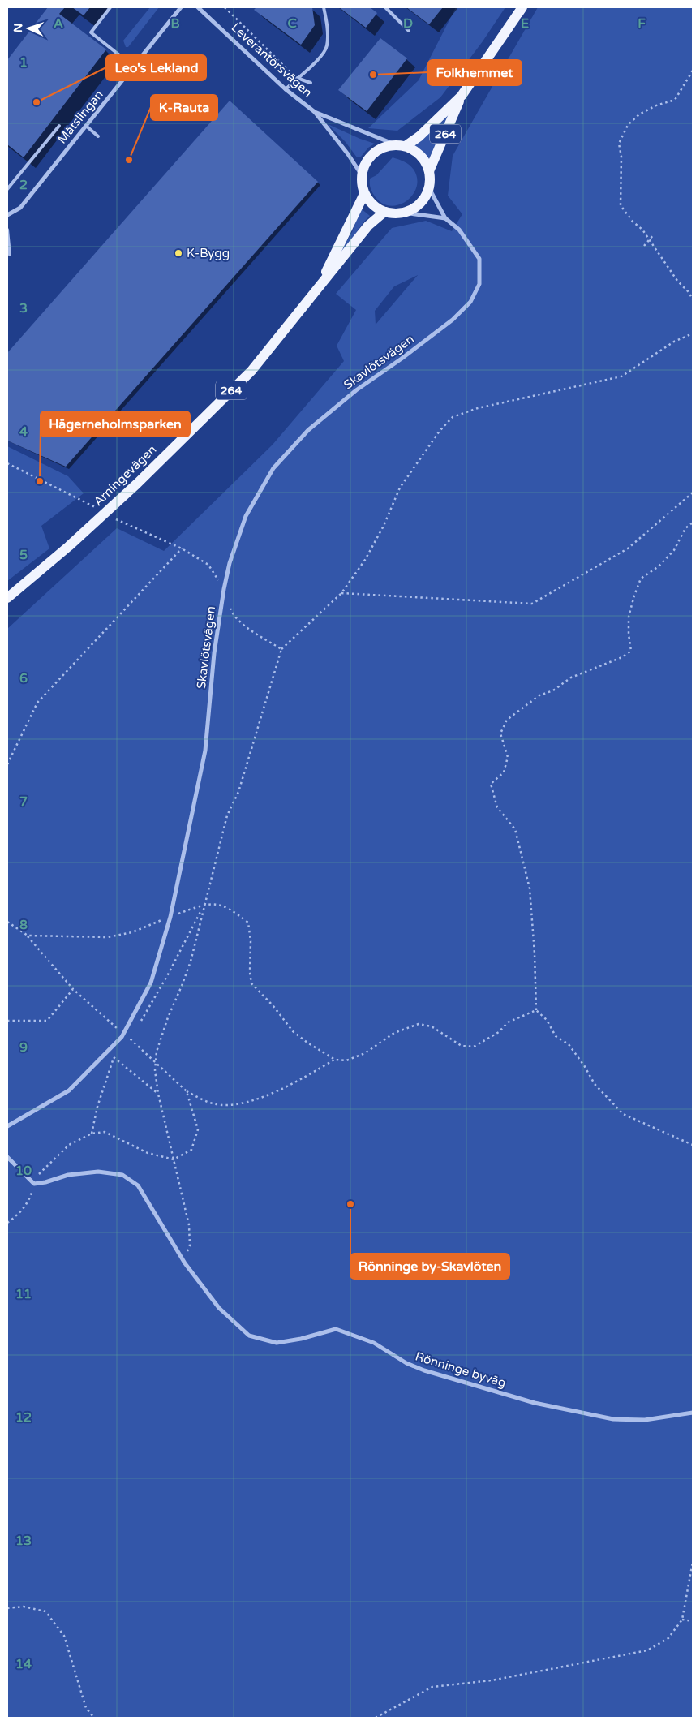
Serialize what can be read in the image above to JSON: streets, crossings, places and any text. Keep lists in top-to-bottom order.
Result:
{
  "streets": {
    "main road": ["264", "Arningevägen"],
    "street": [
      "Leverantörsvägen",
      "Mätslingan",
      "Skavlötsvägen",
      "Rönninge byväg"
    ]
  },
  "crossings": [
    ["Leverantörsvägen", "264"],
    ["Leverantörsvägen", "Skavlötsvägen"],
    ["Leverantörsvägen", "Arningevägen"],
    ["264", "Skavlötsvägen"],
    ["264", "Arningevägen"],
    ["Skavlötsvägen", "Arningevägen"]
  ],
  "places": [
    "Folkhemmet",
    "Leo's Lekland",
    "K-Rauta",
    "K-Bygg",
    "Hägerneholmsparken",
    "Rönninge by-Skavlöten"
  ],
  "north": "left",
  "grid": {
    "columns": [
      "A",
      "B",
      "C",
      "D",
      "E",
      "F"
    ],
    "rows": [
      "1",
      "2",
      "3",
      "4",
      "5",
      "6",
      "7",
      "8",
      "9",
      "10",
      "11",
      "12",
      "13",
      "14"
    ]
  }
}
